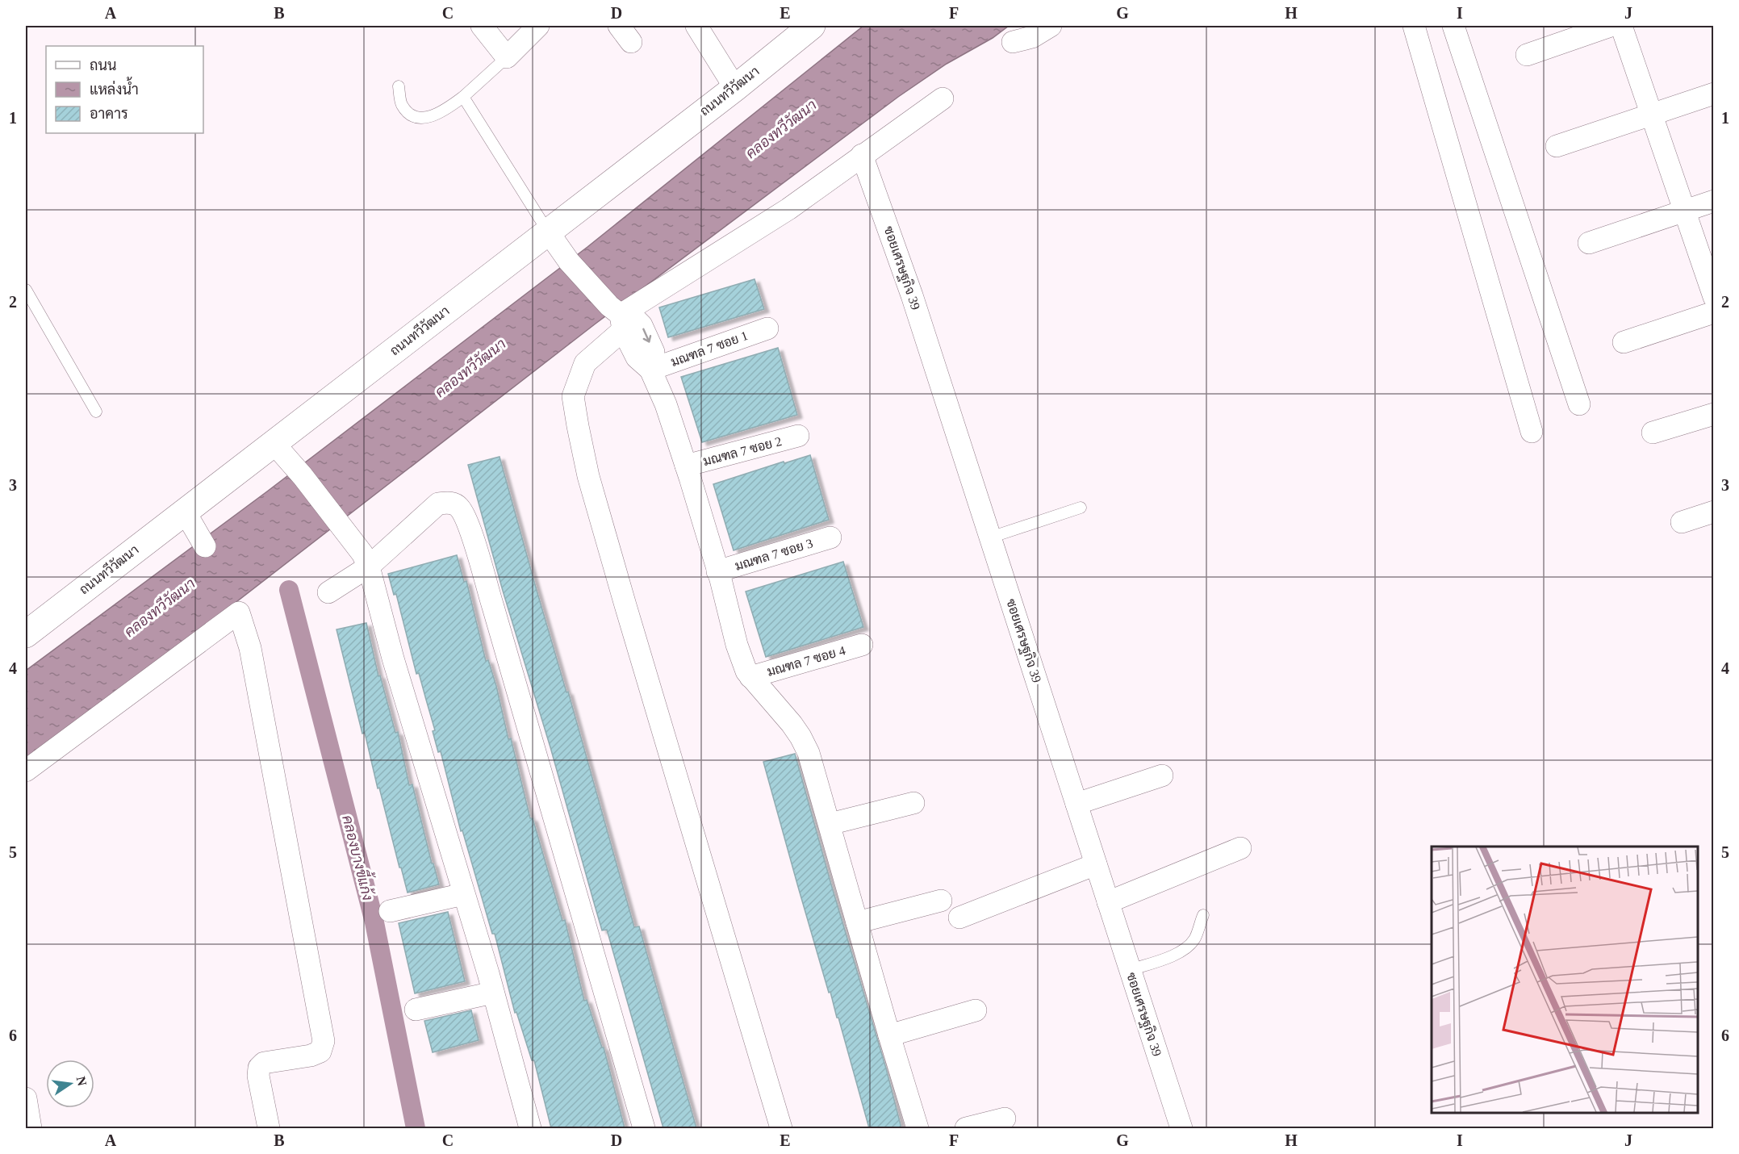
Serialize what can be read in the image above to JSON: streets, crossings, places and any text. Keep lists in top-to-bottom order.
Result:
{
  "streets": {
    "main road": ["ถนนทวีวัฒนา"],
    "street": [
      "ซอยเศรษฐกิจ 39",
      "มณฑล 7 ซอย 1",
      "มณฑล 7 ซอย 2",
      "มณฑล 7 ซอย 3",
      "มณฑล 7 ซอย 4"
    ]
  },
  "water": ["คลองทวีวัฒนา", "คลองบางขี้แก้ง"],
  "legend": ["ถนน", "แหล่งน้ำ", "อาคาร"],
  "north": "right",
  "grid": {
    "columns": [
      "A",
      "B",
      "C",
      "D",
      "E",
      "F",
      "G",
      "H",
      "I",
      "J"
    ],
    "rows": [
      "1",
      "2",
      "3",
      "4",
      "5",
      "6"
    ]
  }
}
